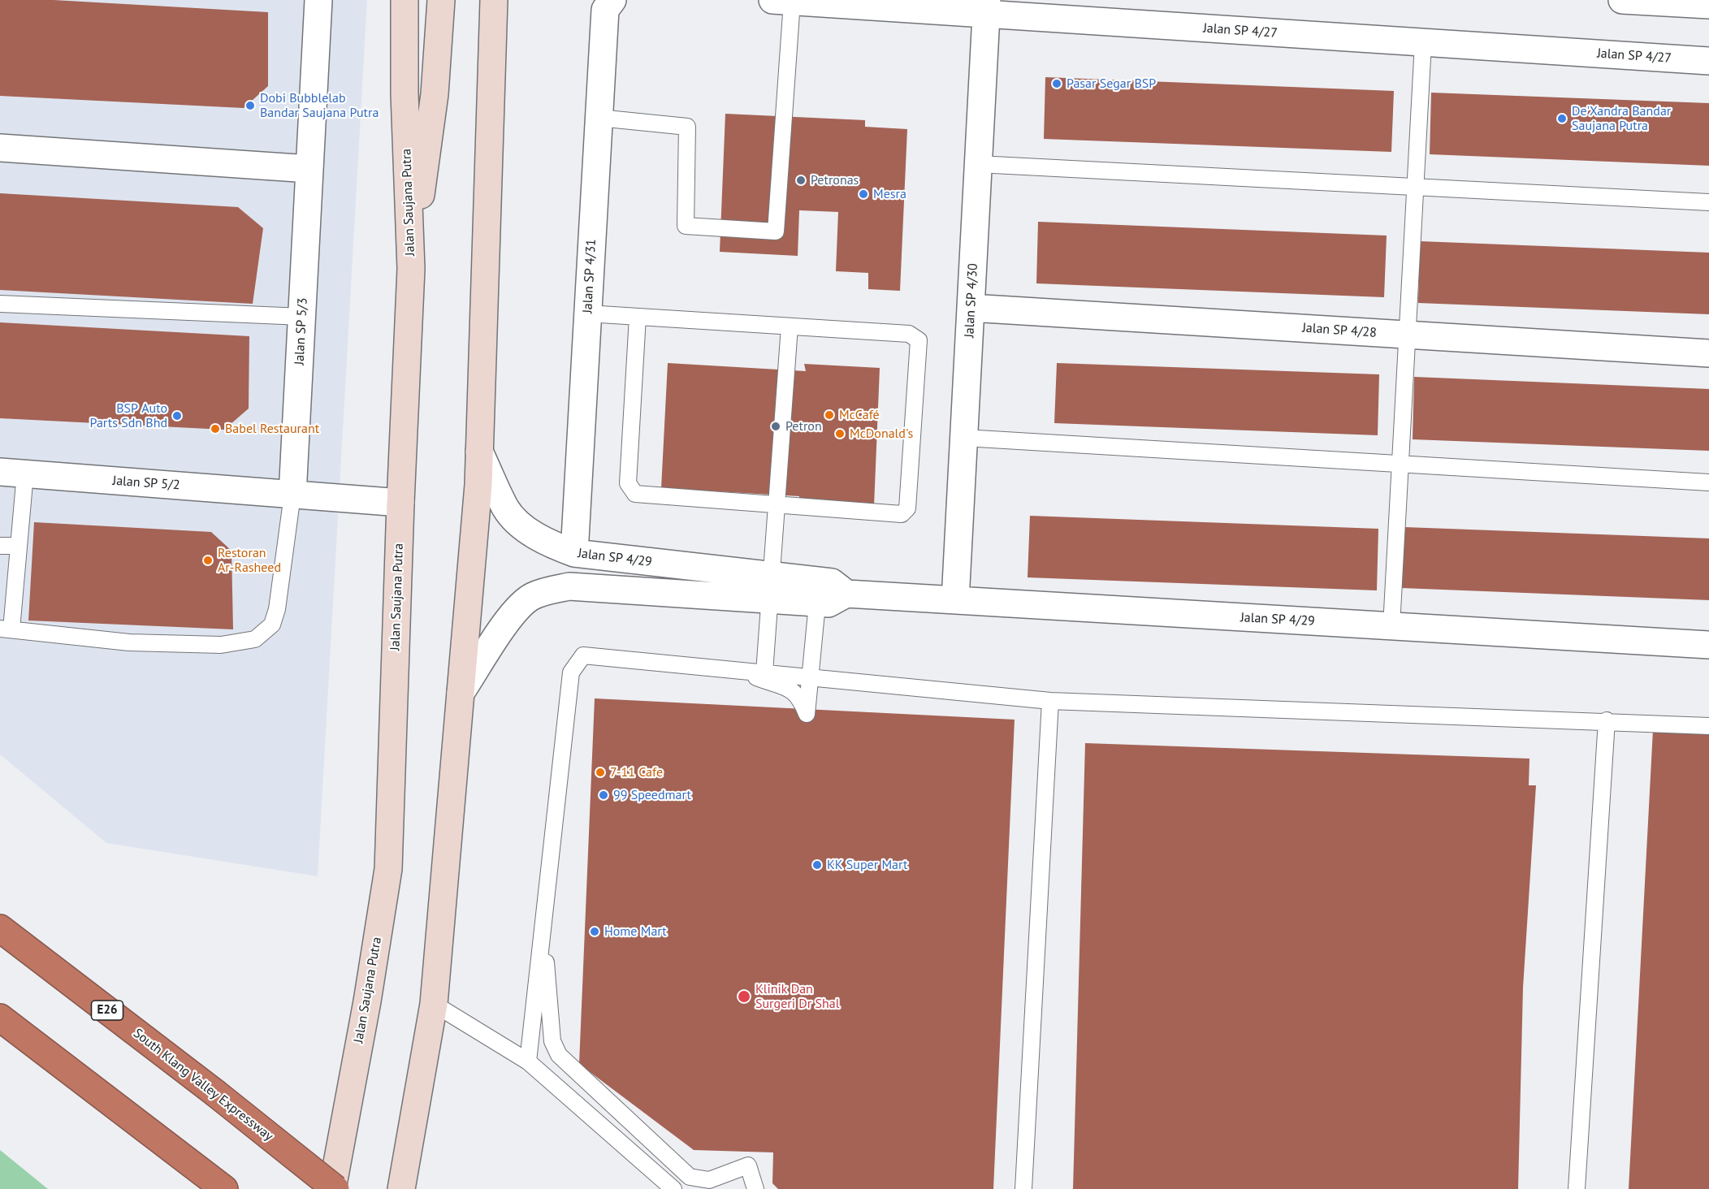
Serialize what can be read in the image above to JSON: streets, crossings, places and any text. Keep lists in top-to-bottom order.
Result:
{
  "streets": {
    "highway": ["E26", "South Klang Valley Expressway"],
    "main road": ["Jalan Saujana Putra"],
    "street": [
      "Jalan SP 4/27",
      "Jalan SP 4/31",
      "Jalan SP 4/30",
      "Jalan SP 4/28",
      "Jalan SP 5/3",
      "Jalan SP 5/2",
      "Jalan SP 4/29"
    ]
  },
  "crossings": [
    ["Jalan SP 4/27", "Jalan SP 4/30"],
    ["Jalan Saujana Putra", "Jalan SP 5/2"],
    ["Jalan Saujana Putra", "South Klang Valley Expressway"],
    ["Jalan SP 4/31", "Jalan SP 4/29"],
    ["Jalan SP 4/30", "Jalan SP 4/28"],
    ["Jalan SP 4/30", "Jalan SP 4/29"],
    ["Jalan SP 5/3", "Jalan SP 5/2"]
  ],
  "places": [
    "Pasar Segar BSP",
    "Dobi Bubblelab Bandar Saujana Putra",
    "De'Xandra Bandar Saujana Putra",
    "Petronas",
    "Mesra",
    "McCafé",
    "BSP Auto Parts Sdn Bhd",
    "Petron",
    "Babel Restaurant",
    "McDonald's",
    "Restoran Ar-Rasheed",
    "7-11 Cafe",
    "99 Speedmart",
    "KK Super Mart",
    "Home Mart",
    "Klinik Dan Surgeri Dr Shal"
  ]
}
